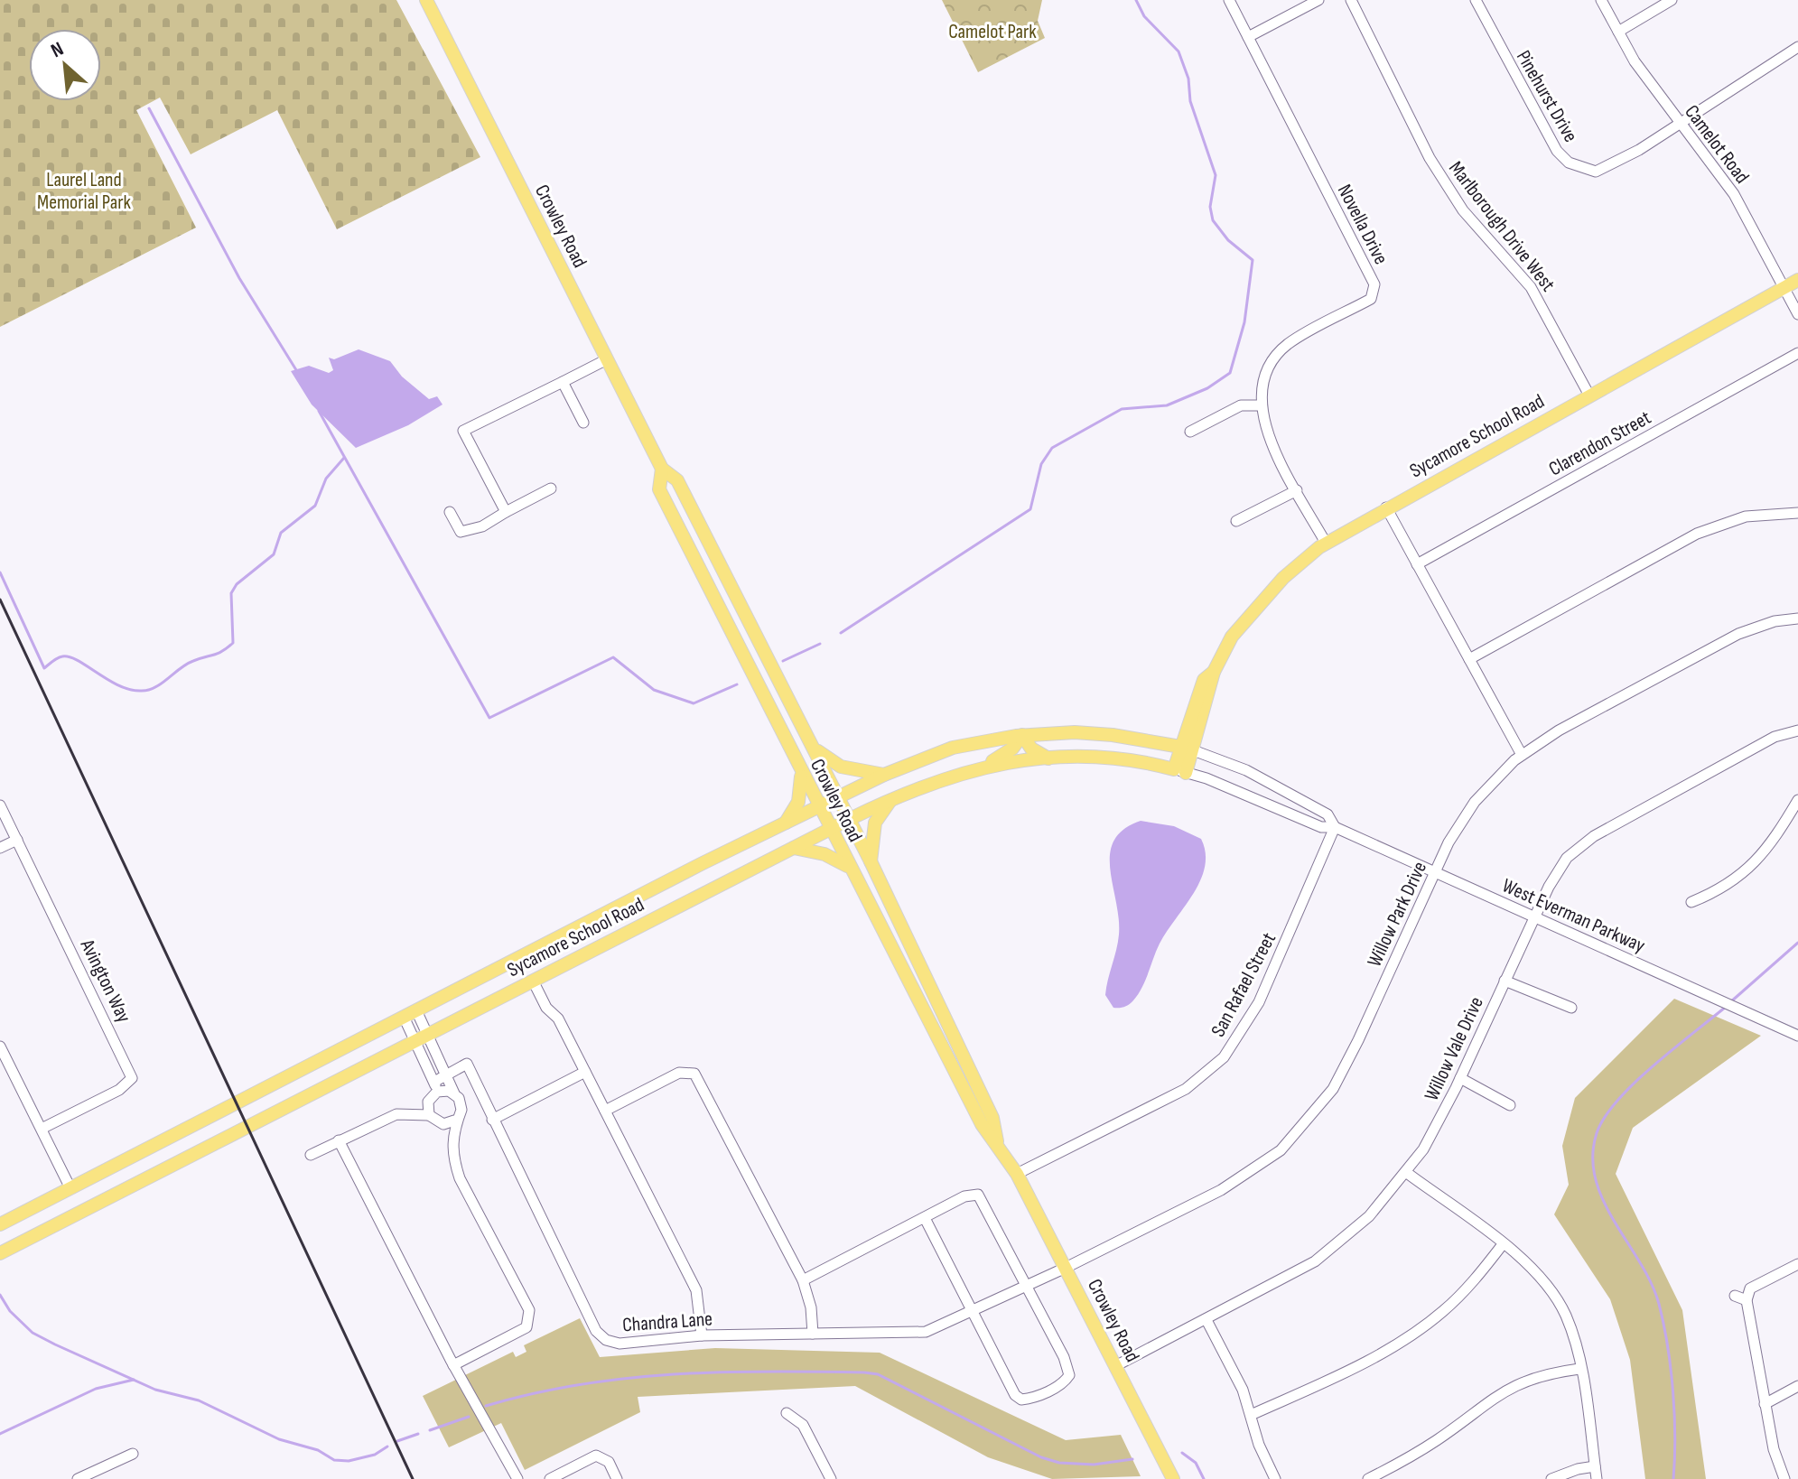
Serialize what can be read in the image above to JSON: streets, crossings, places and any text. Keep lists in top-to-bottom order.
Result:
{
  "streets": {
    "main road": ["Crowley Road", "Sycamore School Road"],
    "street": [
      "Pinehurst Drive",
      "Camelot Road",
      "Novella Drive",
      "Marlborough Drive West",
      "Clarendon Street",
      "Willow Park Drive",
      "West Everman Parkway",
      "Avington Way",
      "San Rafael Street",
      "Willow Vale Drive",
      "Chandra Lane"
    ]
  },
  "crossings": [
    ["Pinehurst Drive", "Camelot Road"],
    ["Camelot Road", "Sycamore School Road"],
    ["Novella Drive", "Sycamore School Road"],
    ["Crowley Road", "Sycamore School Road"],
    ["Crowley Road", "Willow Park Drive"],
    ["Crowley Road", "San Rafael Street"],
    ["Crowley Road", "Willow Vale Drive"],
    ["Crowley Road", "Chandra Lane"],
    ["Marlborough Drive West", "Sycamore School Road"],
    ["Sycamore School Road", "West Everman Parkway"],
    ["Willow Park Drive", "West Everman Parkway"],
    ["Willow Park Drive", "Chandra Lane"],
    ["West Everman Parkway", "San Rafael Street"],
    ["West Everman Parkway", "Willow Vale Drive"]
  ],
  "parks": ["Camelot Park", "Laurel Land Memorial Park"],
  "north": "top left"
}
